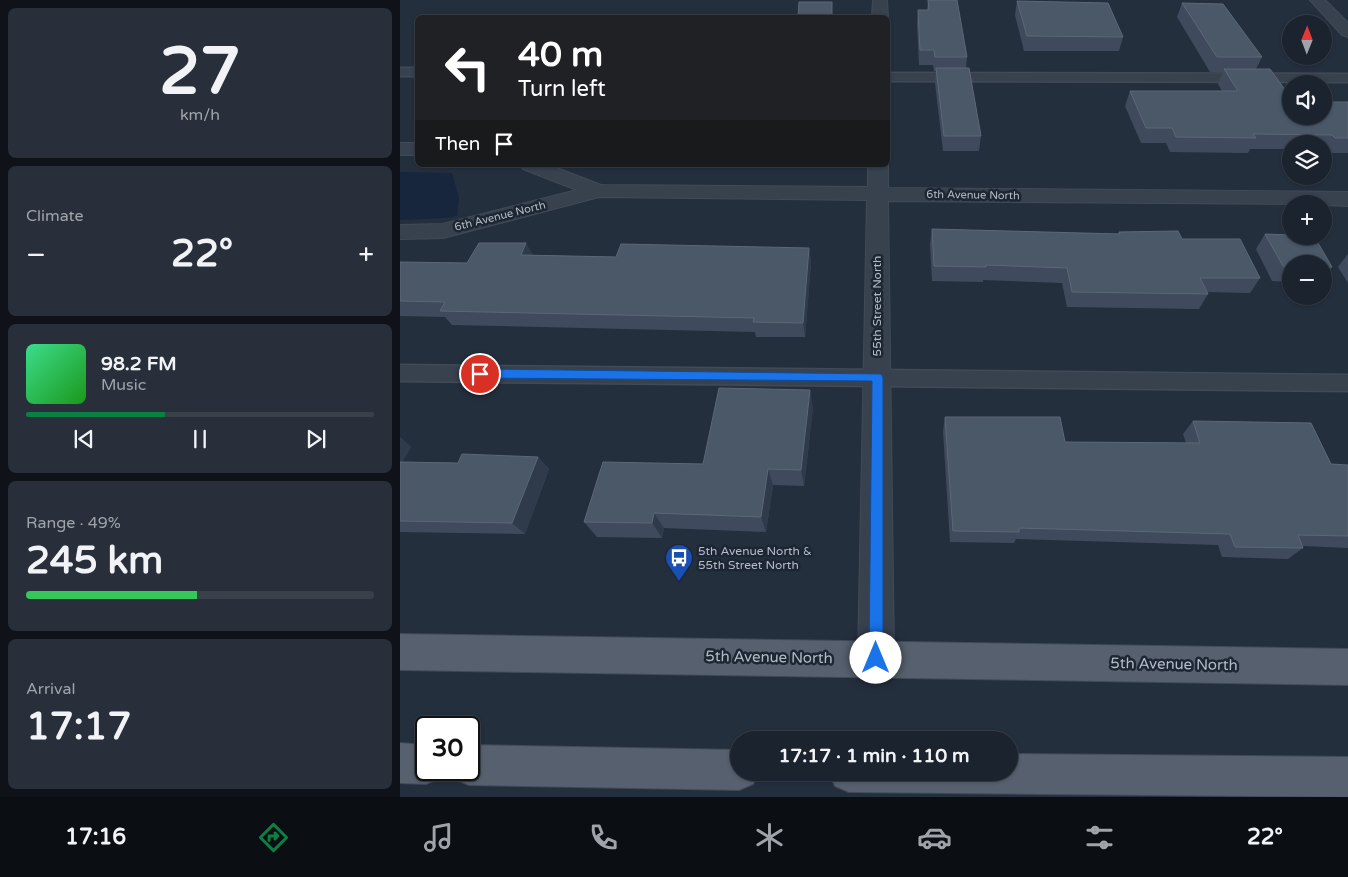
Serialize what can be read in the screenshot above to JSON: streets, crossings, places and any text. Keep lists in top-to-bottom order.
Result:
{
  "streets": {
    "main road": ["5th Avenue North"],
    "street": ["6th Avenue North", "55th Street North"]
  },
  "crossings": [
    ["6th Avenue North", "55th Street North"],
    ["55th Street North", "5th Avenue North"]
  ],
  "places": {
    "bus stop": ["5th Avenue North & 55th Street North"]
  },
  "north": "top",
  "page": {
    "tile": [
      ["27", "km/h"],
      "Climate",
      ["Range · 49%", "245 km"],
      ["Arrival", "17:17"]
    ],
    "map_buttons": ["+", "−"],
    "turn": ["40 m", "Turn left"],
    "then": "Then",
    "heat": ["−", "22°", "+"],
    "song": ["98.2 FM", "Music"],
    "limit": "30",
    "trip": "17:17 · 1 min · 110 m",
    "tabs": ["17:16", "22°"]
  }
}
